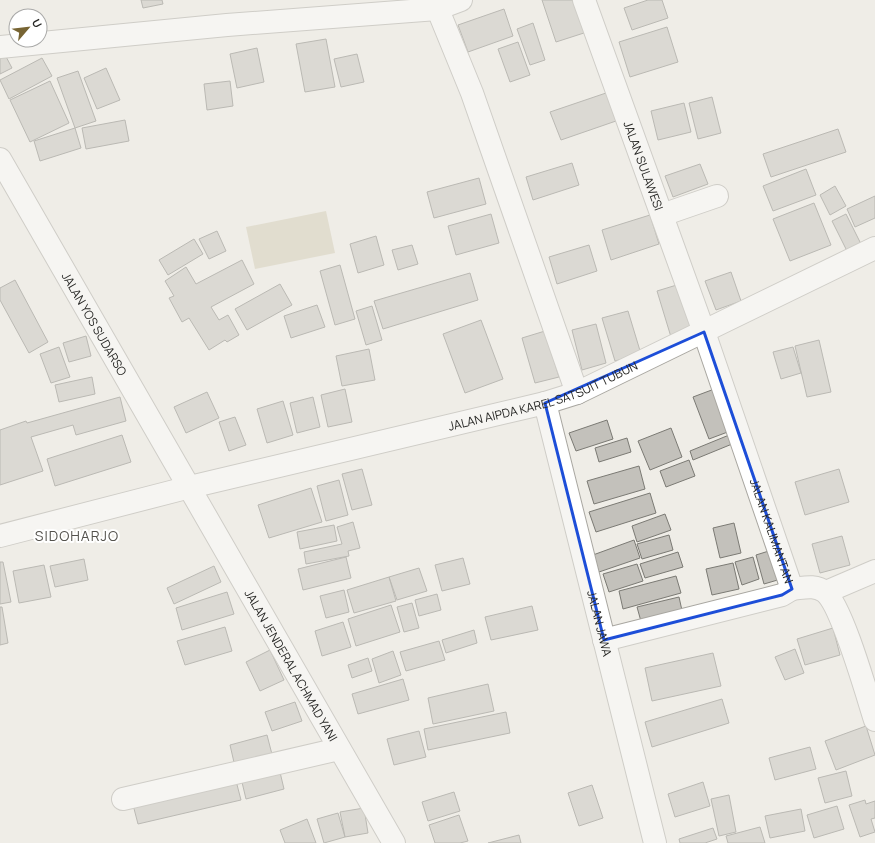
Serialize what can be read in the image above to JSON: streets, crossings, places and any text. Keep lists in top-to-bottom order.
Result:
{
  "streets": {
    "street": [
      "JALAN SULAWESI",
      "JALAN YOS SUDARSO",
      "JALAN AIPDA KAREL SATSUIT TUBUN",
      "JALAN KALIMANTAN",
      "JALAN JAWA",
      "JALAN JENDERAL ACHMAD YANI"
    ]
  },
  "crossings": [
    ["JALAN SULAWESI", "JALAN AIPDA KAREL SATSUIT TUBUN"],
    ["JALAN SULAWESI", "JALAN KALIMANTAN"],
    ["JALAN YOS SUDARSO", "JALAN AIPDA KAREL SATSUIT TUBUN"],
    ["JALAN YOS SUDARSO", "JALAN JENDERAL ACHMAD YANI"],
    ["JALAN AIPDA KAREL SATSUIT TUBUN", "JALAN KALIMANTAN"],
    ["JALAN AIPDA KAREL SATSUIT TUBUN", "JALAN JAWA"],
    ["JALAN AIPDA KAREL SATSUIT TUBUN", "JALAN JENDERAL ACHMAD YANI"]
  ],
  "districts": ["SIDOHARJO"],
  "north": "top right"
}
